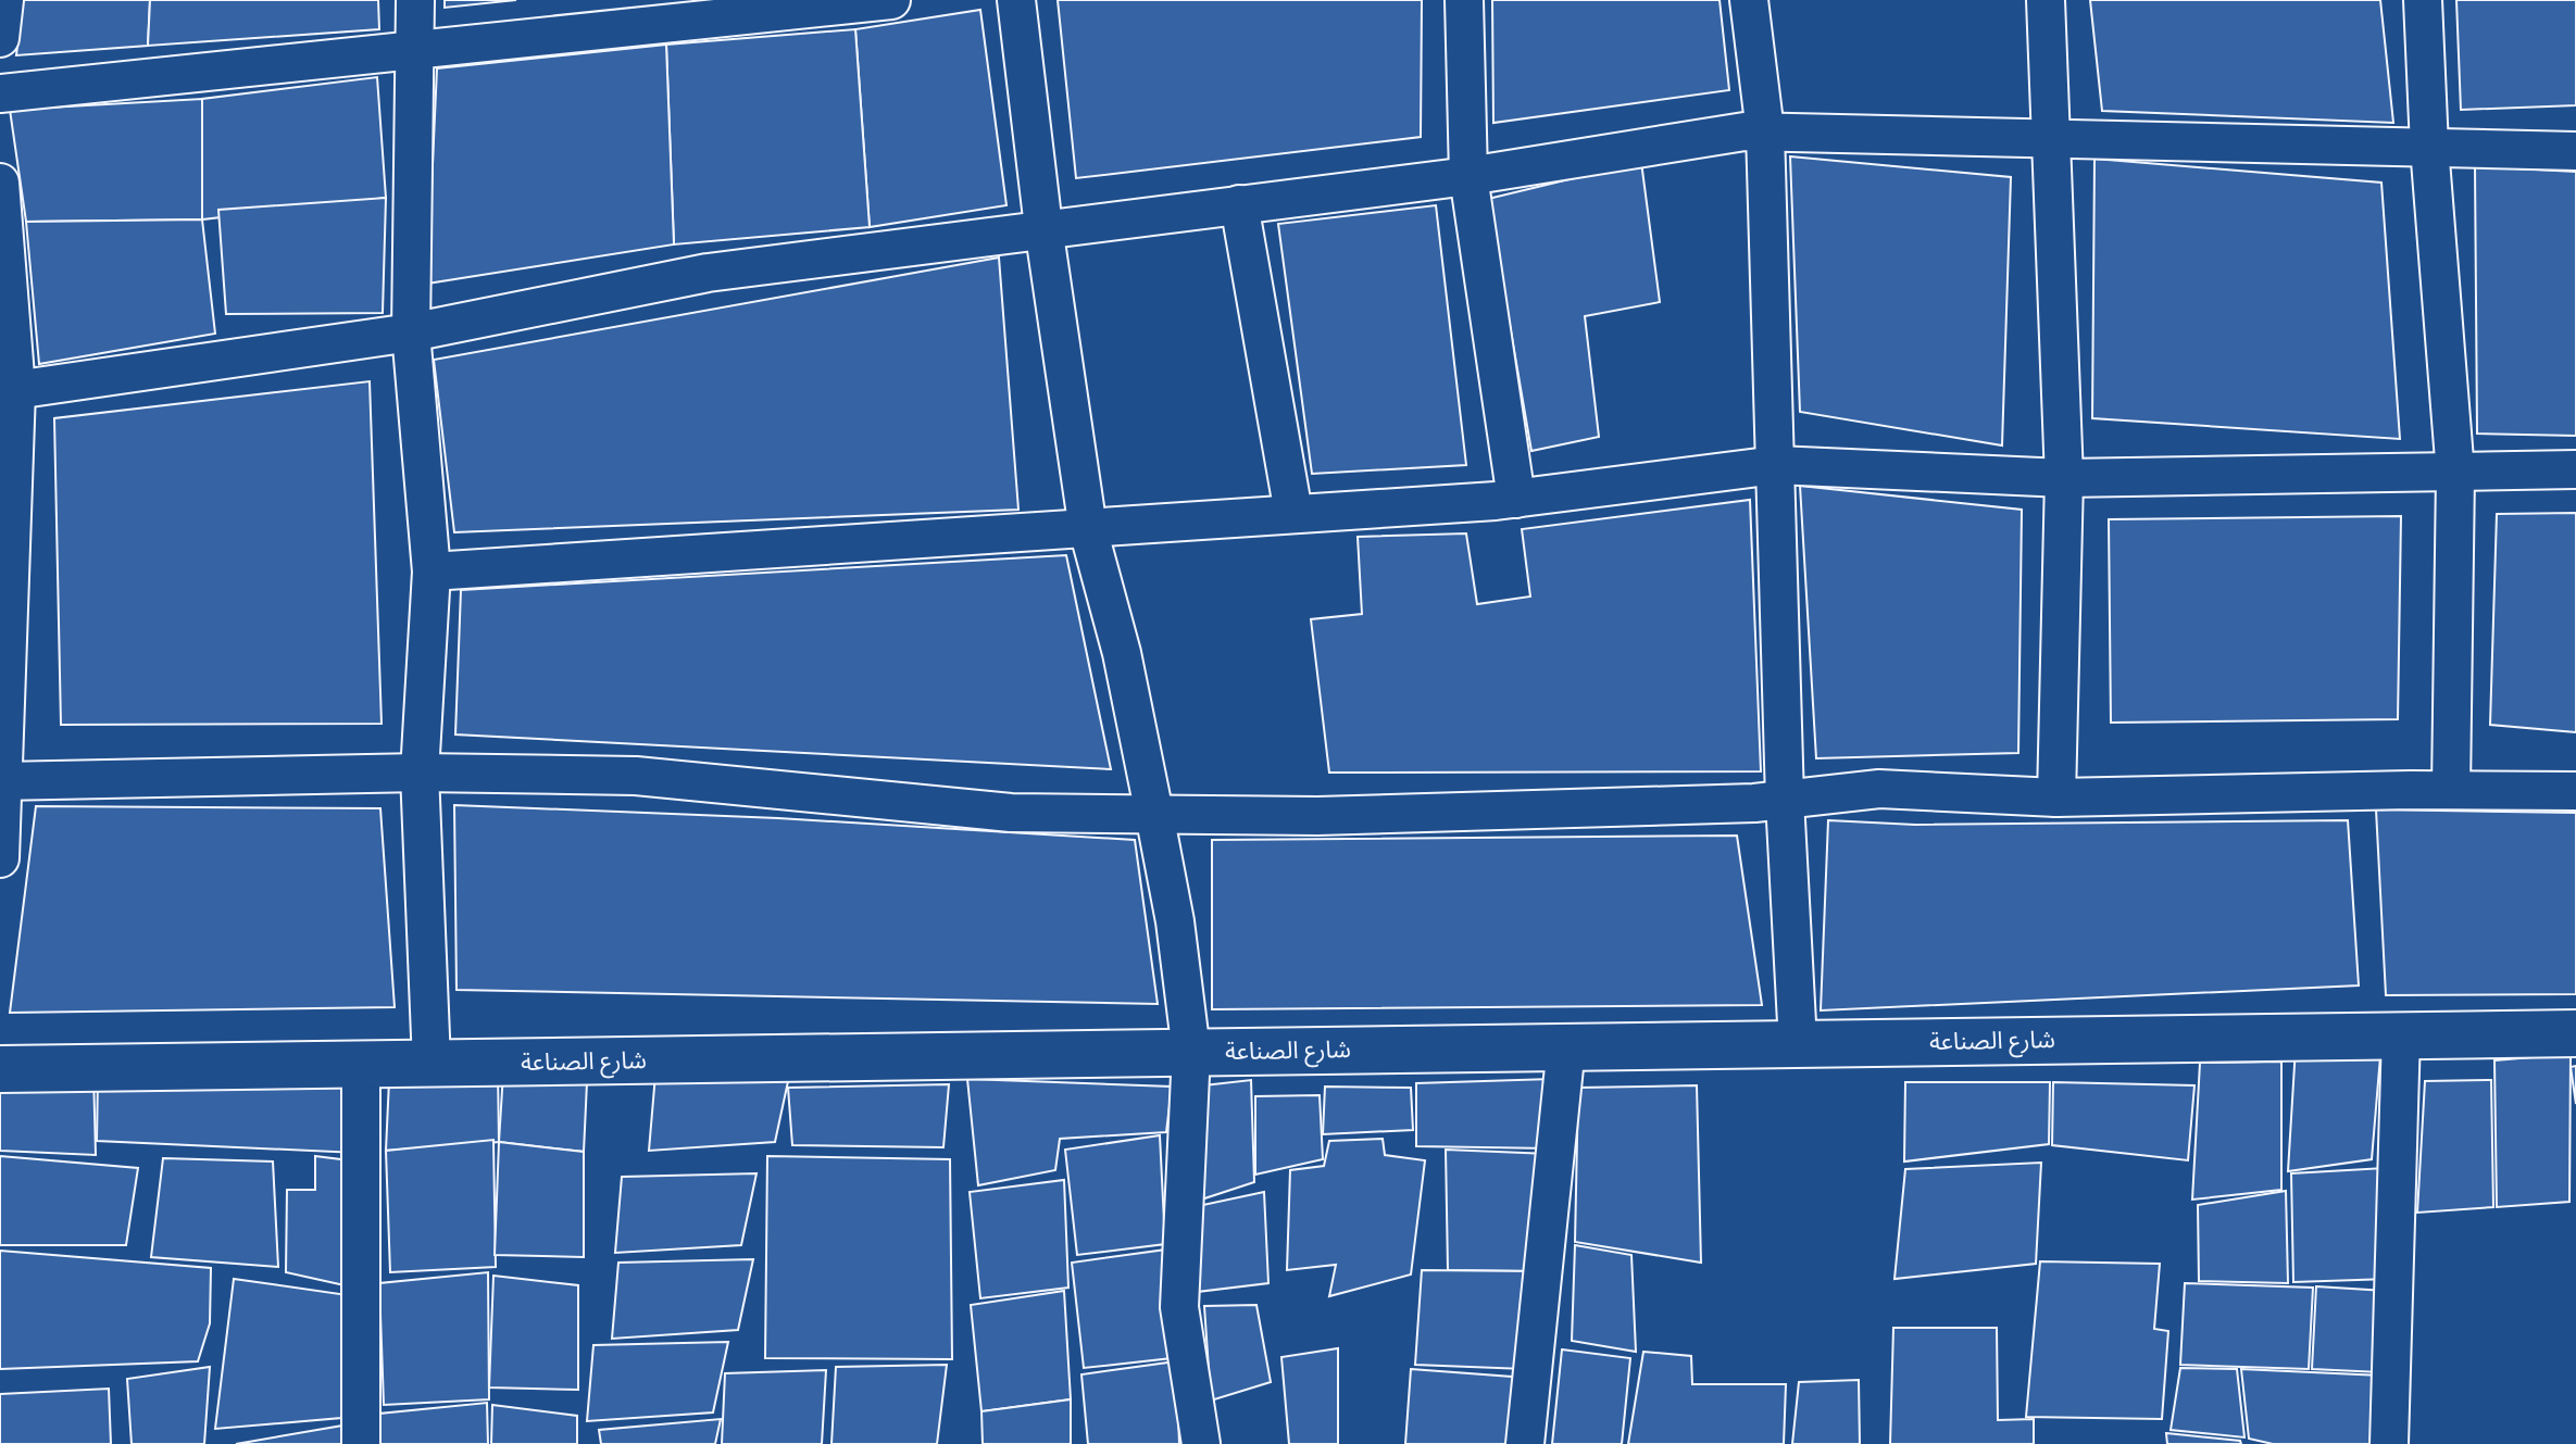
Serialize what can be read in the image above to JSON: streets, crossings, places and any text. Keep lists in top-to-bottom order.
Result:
{
  "streets": {
    "street": ["شارع الصناعة"]
  }
}
